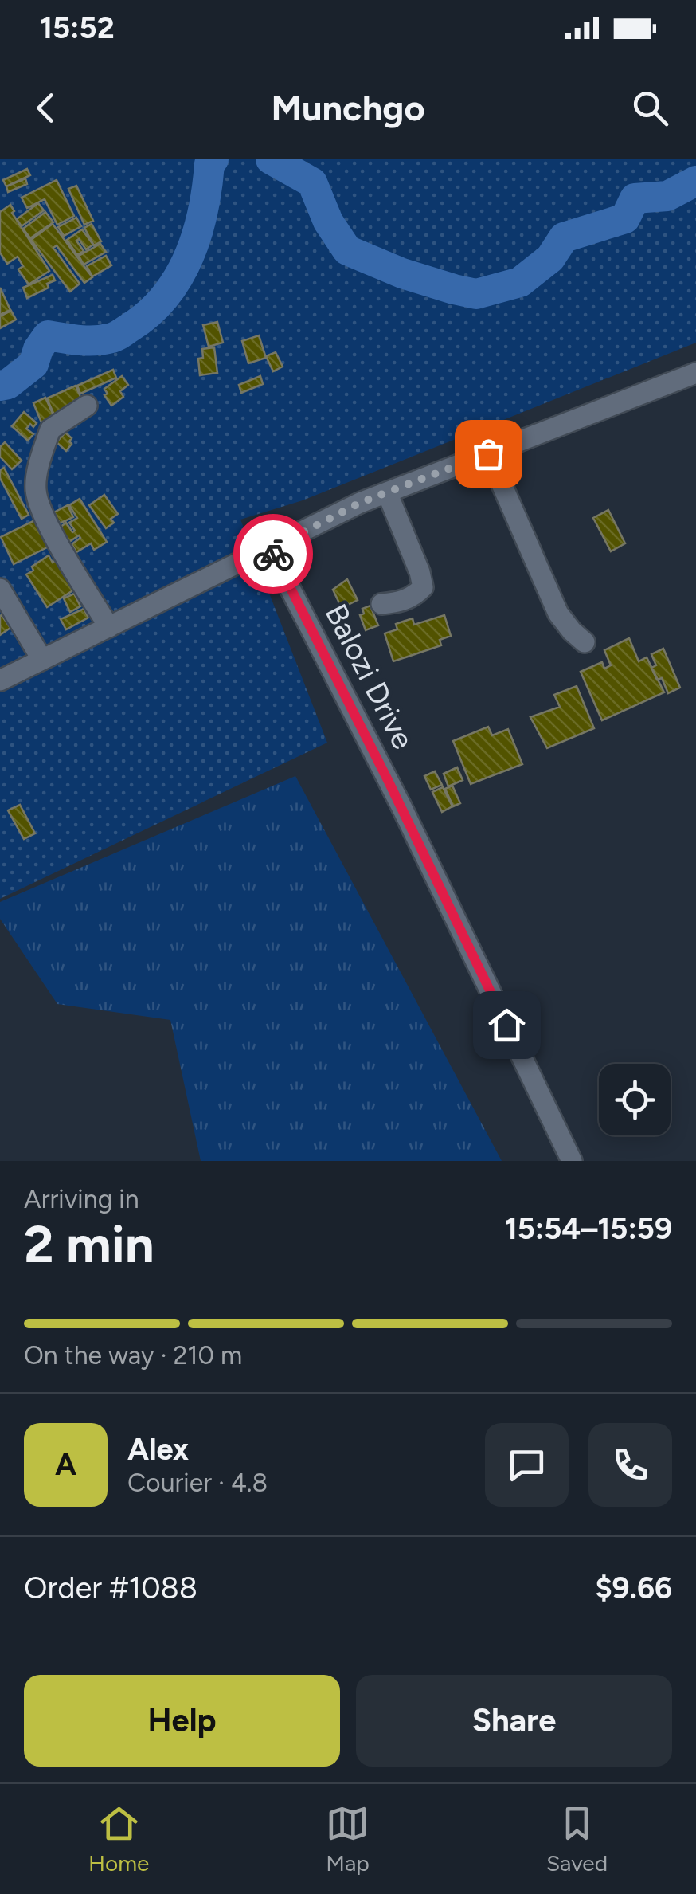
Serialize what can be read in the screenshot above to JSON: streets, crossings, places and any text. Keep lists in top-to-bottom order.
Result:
{
  "streets": {
    "street": ["Balozi Drive"]
  },
  "page": {
    "status": "15:52",
    "header": "Munchgo",
    "heading": ["2 min", "Arriving in", "15:54–15:59"],
    "panel": [
      "Alex",
      "Courier · 4.8",
      "Order #1088",
      "$9.66"
    ],
    "bar": "On the way · 210 m",
    "round": "A",
    "buttons": ["Help", "Share"],
    "tabs": ["Home", "Map", "Saved"]
  }
}
